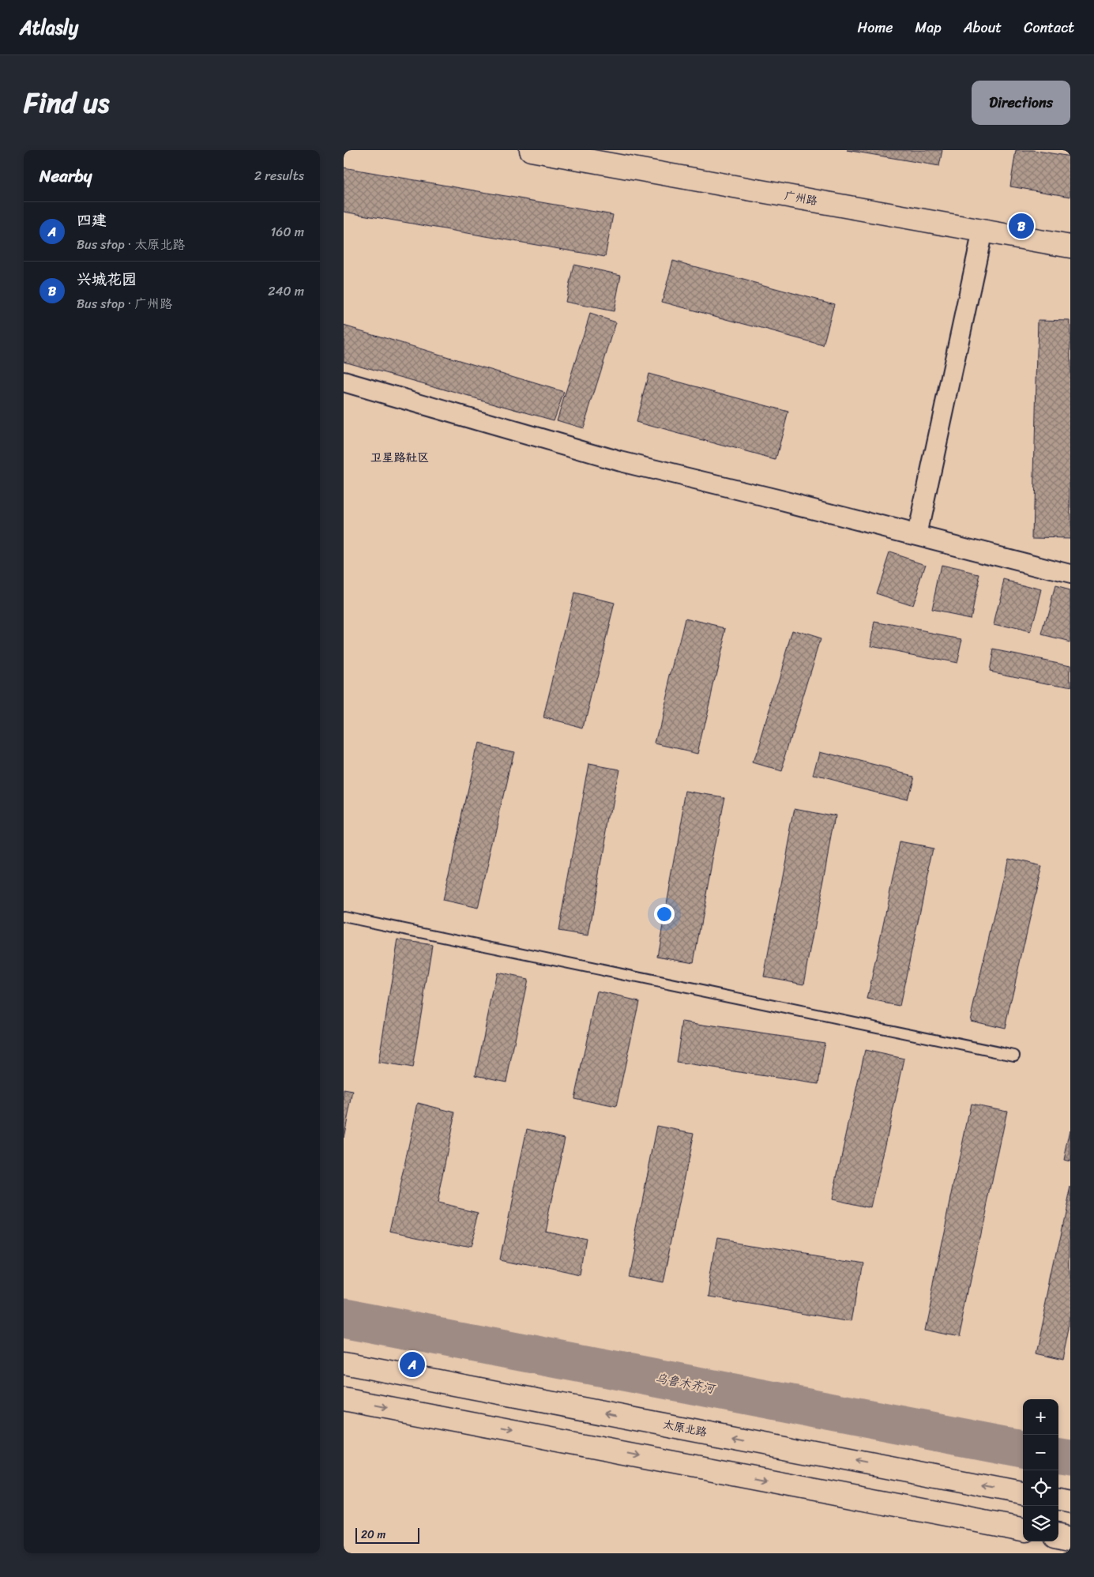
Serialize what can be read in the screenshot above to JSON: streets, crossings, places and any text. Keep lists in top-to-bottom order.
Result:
{
  "streets": {
    "main road": ["广州路", "太原北路"]
  },
  "districts": ["卫星路社区"],
  "water": ["乌鲁木齐河"],
  "scale_bar": "20 m",
  "page": {
    "header": "Atlasly",
    "nav": [
      "Home",
      "Map",
      "About",
      "Contact"
    ],
    "title": "Find us",
    "buttons": "Directions",
    "heading": ["Nearby", "2 results"],
    "list": [
      {
        "mark": "A",
        "name": "四建",
        "note": "Bus stop · 太原北路",
        "value": "160 m"
      },
      {
        "mark": "B",
        "name": "兴城花园",
        "note": "Bus stop · 广州路",
        "value": "240 m"
      }
    ],
    "pins": ["B", "A"],
    "map_buttons": ["+", "−"],
    "scale": "20 m"
  }
}
